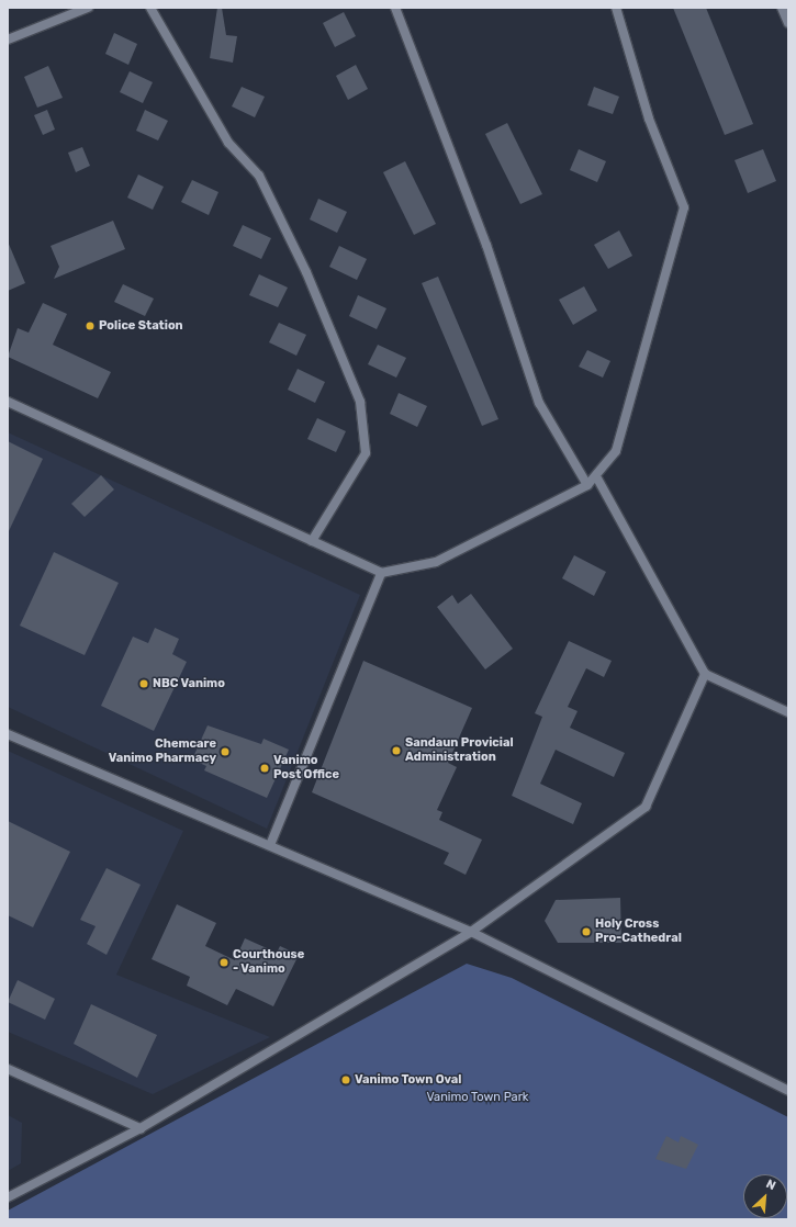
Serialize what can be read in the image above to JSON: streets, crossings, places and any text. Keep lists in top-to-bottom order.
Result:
{
  "parks": ["Vanimo Town Park"],
  "places": [
    "Police Station",
    "NBC Vanimo",
    "Sandaun Provicial Administration",
    "Chemcare Vanimo Pharmacy",
    "Vanimo Post Office",
    "Holy Cross Pro-Cathedral",
    "Courthouse - Vanimo",
    "Vanimo Town Oval"
  ],
  "north": "top right"
}
